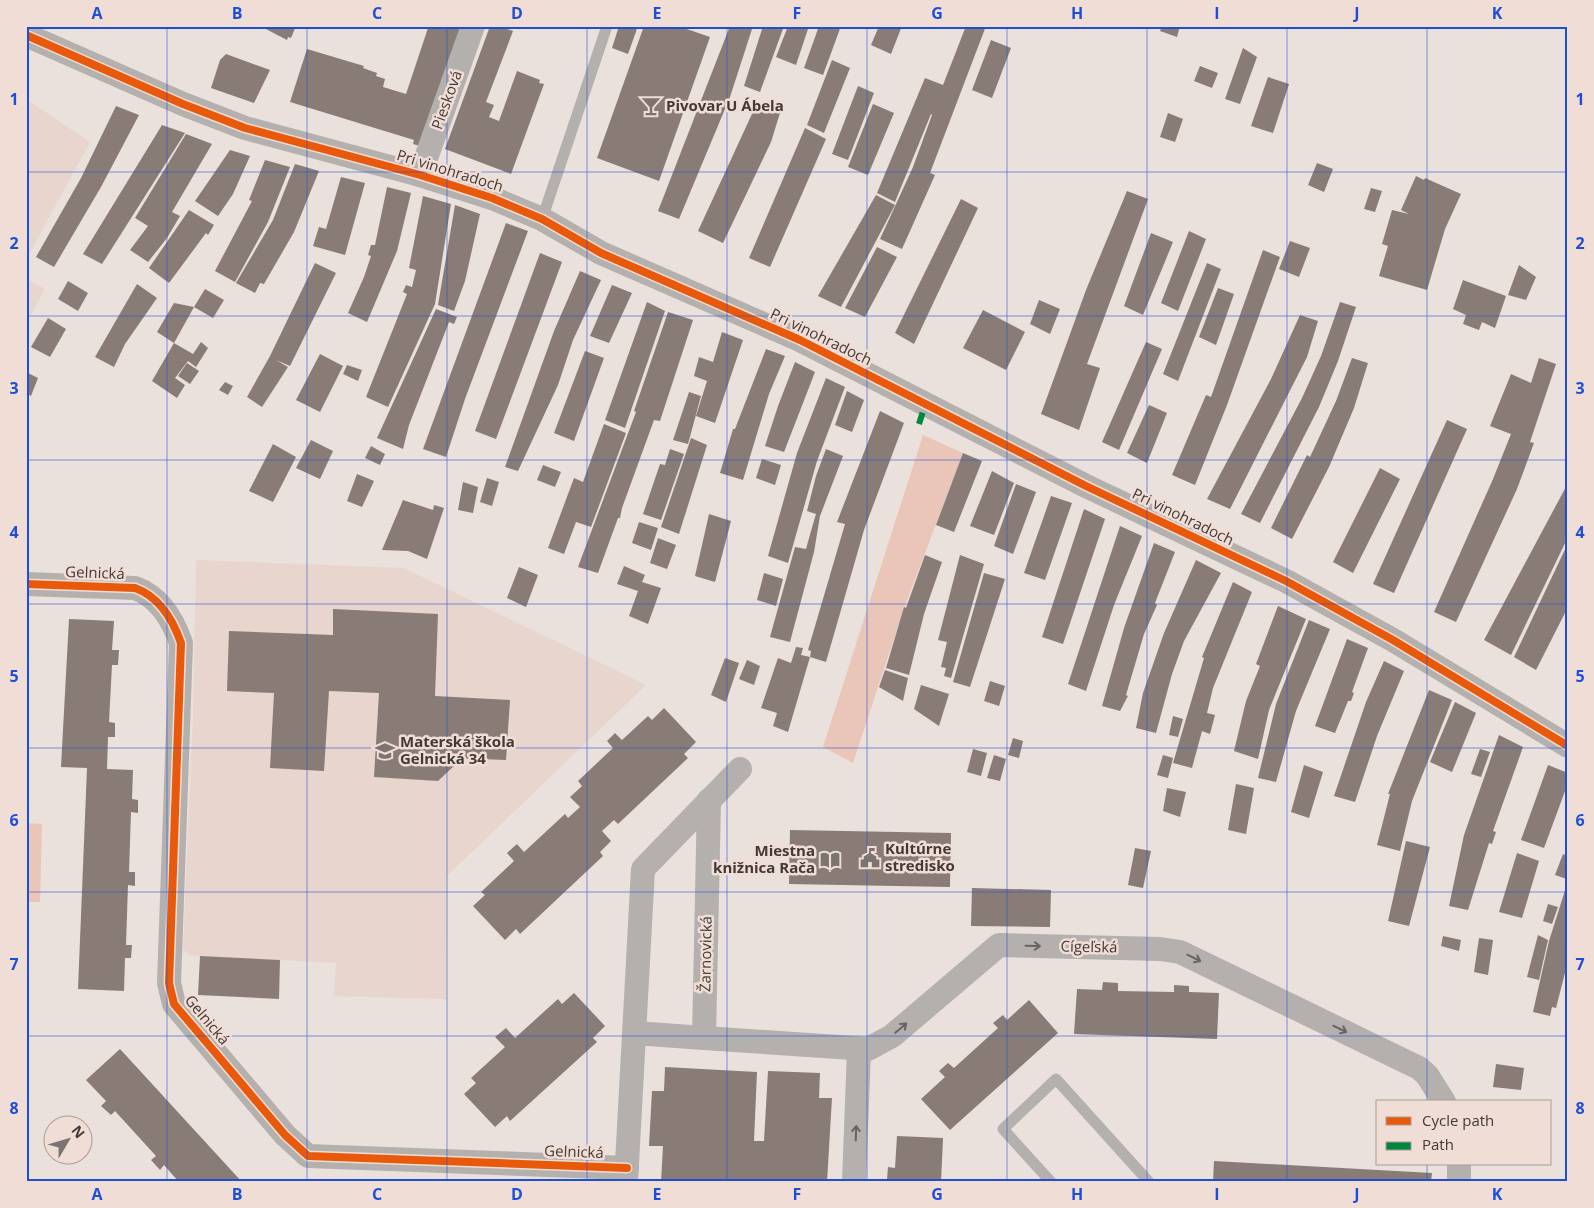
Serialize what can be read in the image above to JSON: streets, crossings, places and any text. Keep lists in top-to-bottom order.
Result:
{
  "streets": {
    "street": [
      "Piesková",
      "Pri vinohradoch",
      "Gelnická",
      "Cígeľská",
      "Žarnovická"
    ]
  },
  "crossings": [
    ["Piesková", "Pri vinohradoch"]
  ],
  "one_way": ["Cígeľská"],
  "places": {
    "bar": ["Pivovar U Ábela"],
    "school or university": ["Materská škola Gelnická 34"],
    "public building": ["Kultúrne stredisko"],
    "library": ["Miestna knižnica Rača"]
  },
  "legend": ["Cycle path", "Path"],
  "north": "top right",
  "grid": {
    "columns": [
      "A",
      "B",
      "C",
      "D",
      "E",
      "F",
      "G",
      "H",
      "I",
      "J",
      "K"
    ],
    "rows": [
      "1",
      "2",
      "3",
      "4",
      "5",
      "6",
      "7",
      "8"
    ]
  }
}
